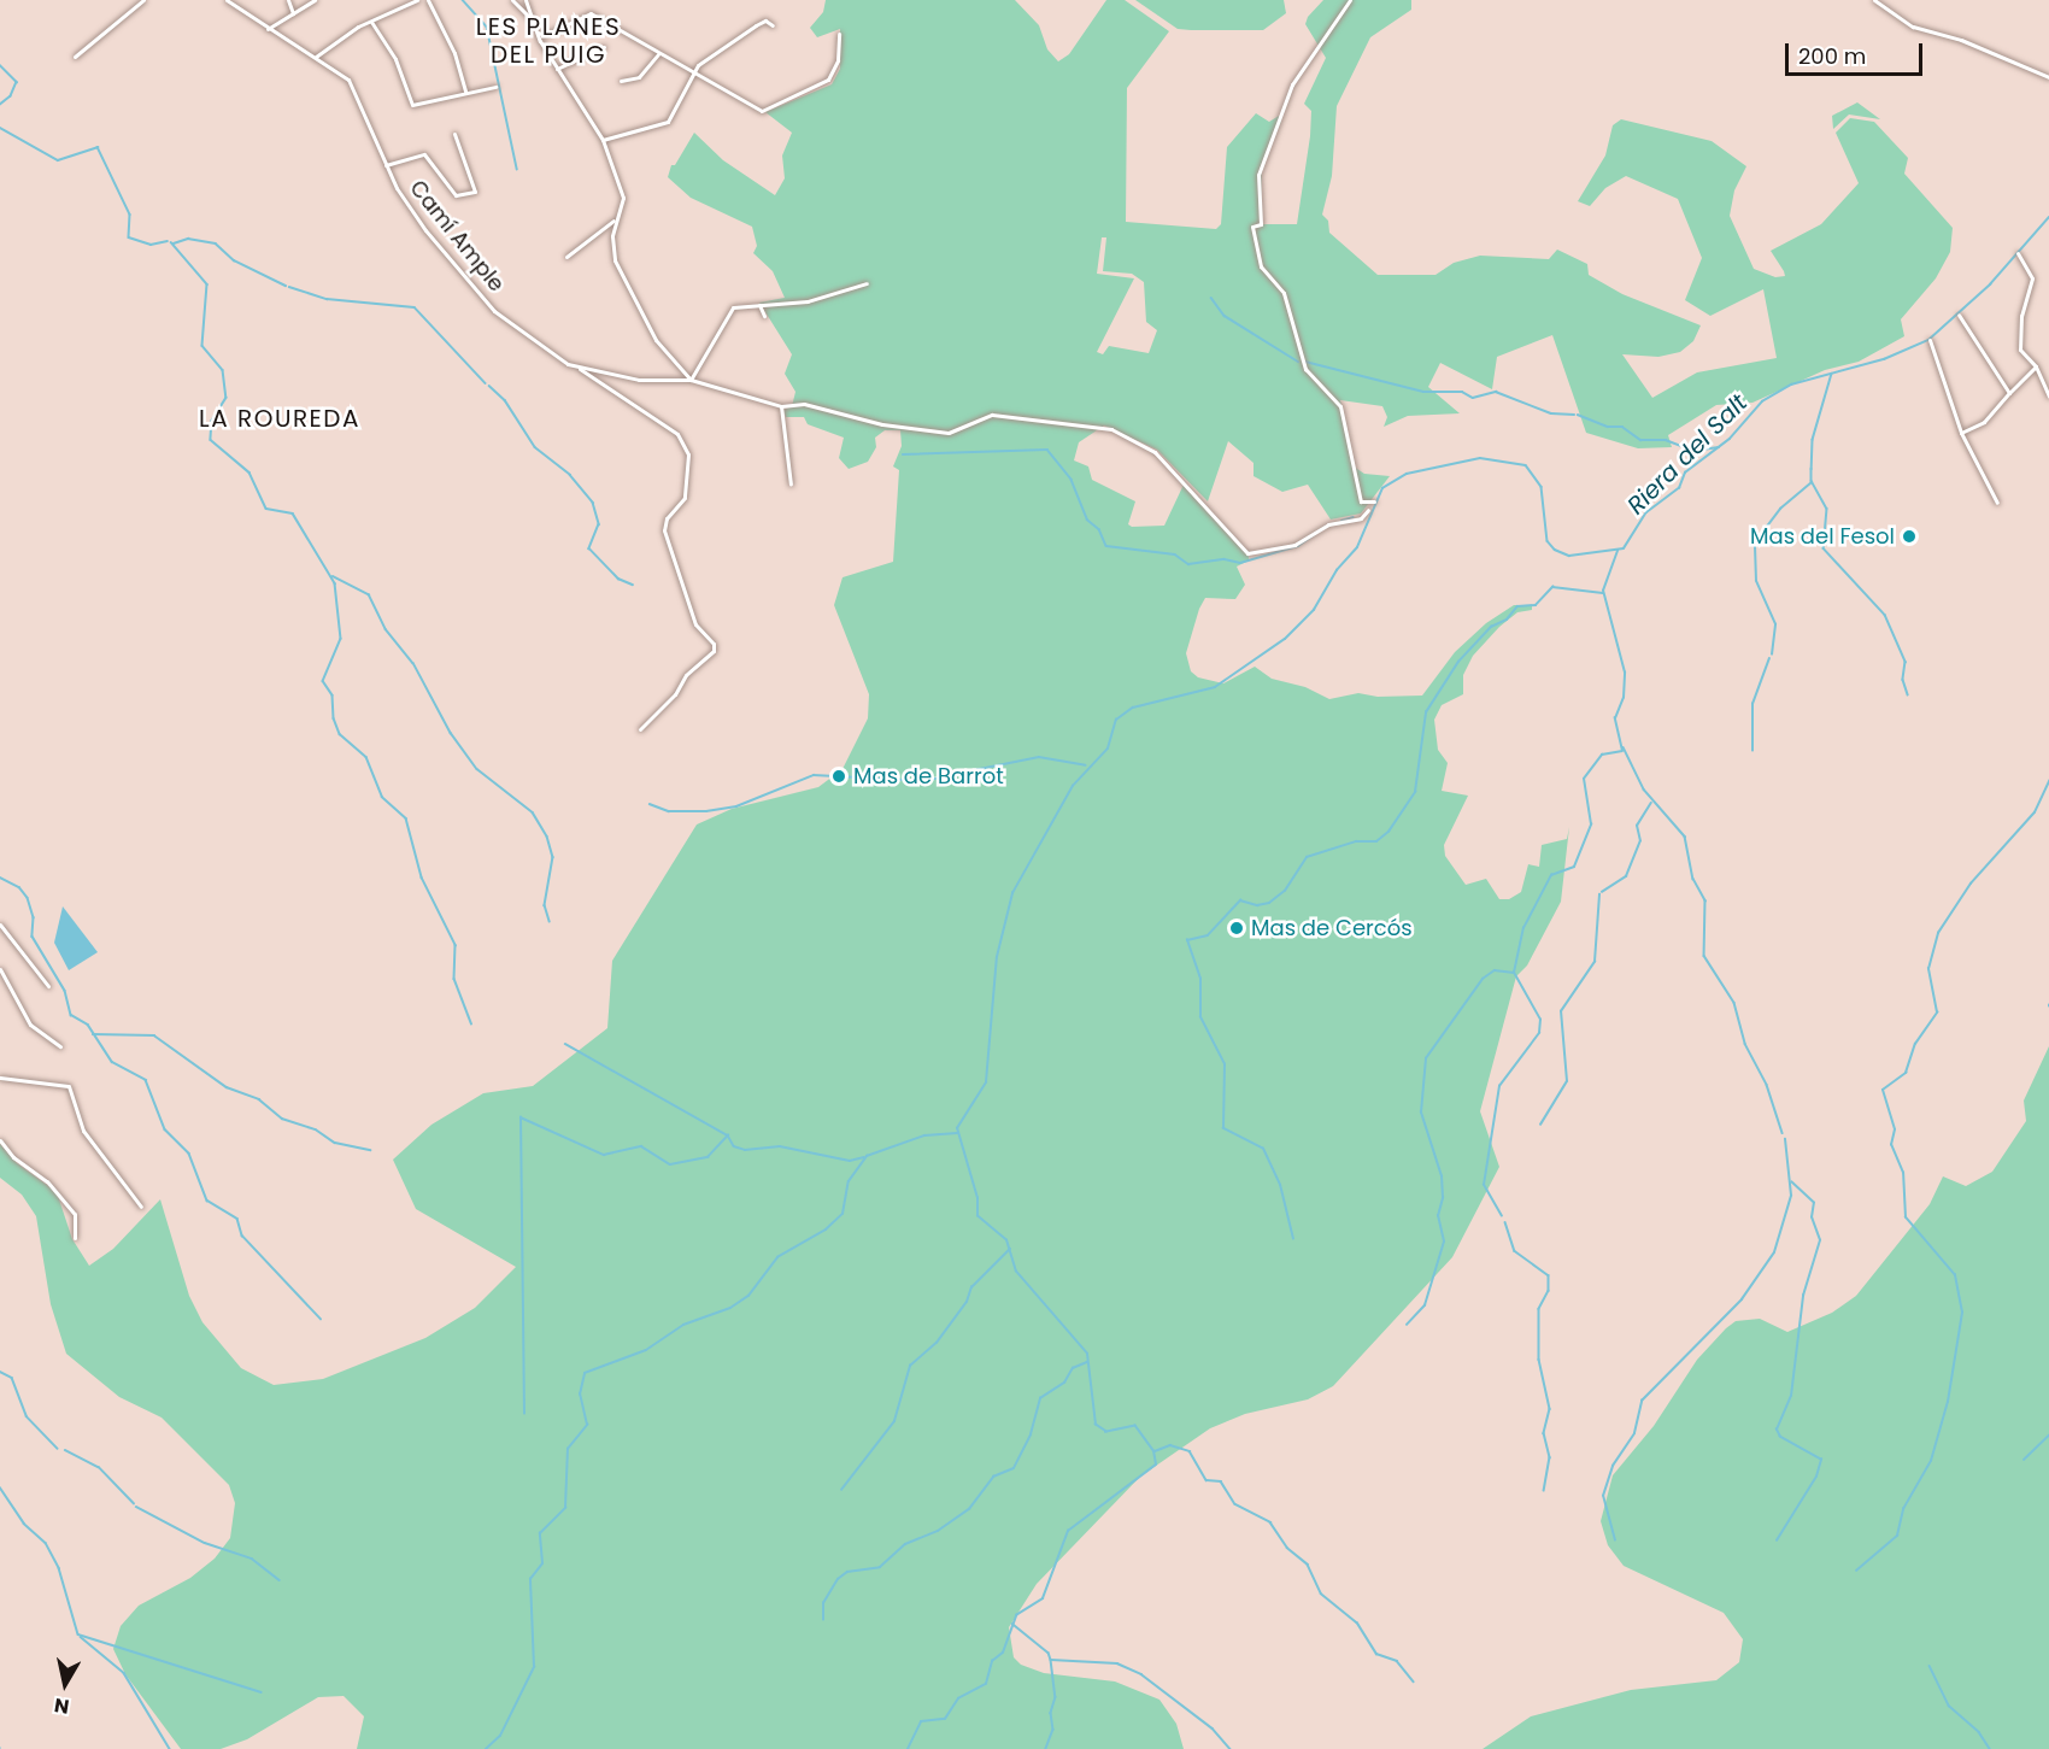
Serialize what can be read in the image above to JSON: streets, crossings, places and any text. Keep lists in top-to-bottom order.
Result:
{
  "streets": {
    "street": ["Camí Ample"]
  },
  "districts": ["LES PLANES DEL PUIG", "LA ROUREDA"],
  "water": ["Riera del Salt"],
  "places": ["Mas del Fesol", "Mas de Barrot", "Mas de Cercós"],
  "scale_bar": "200 m",
  "north": "bottom"
}
